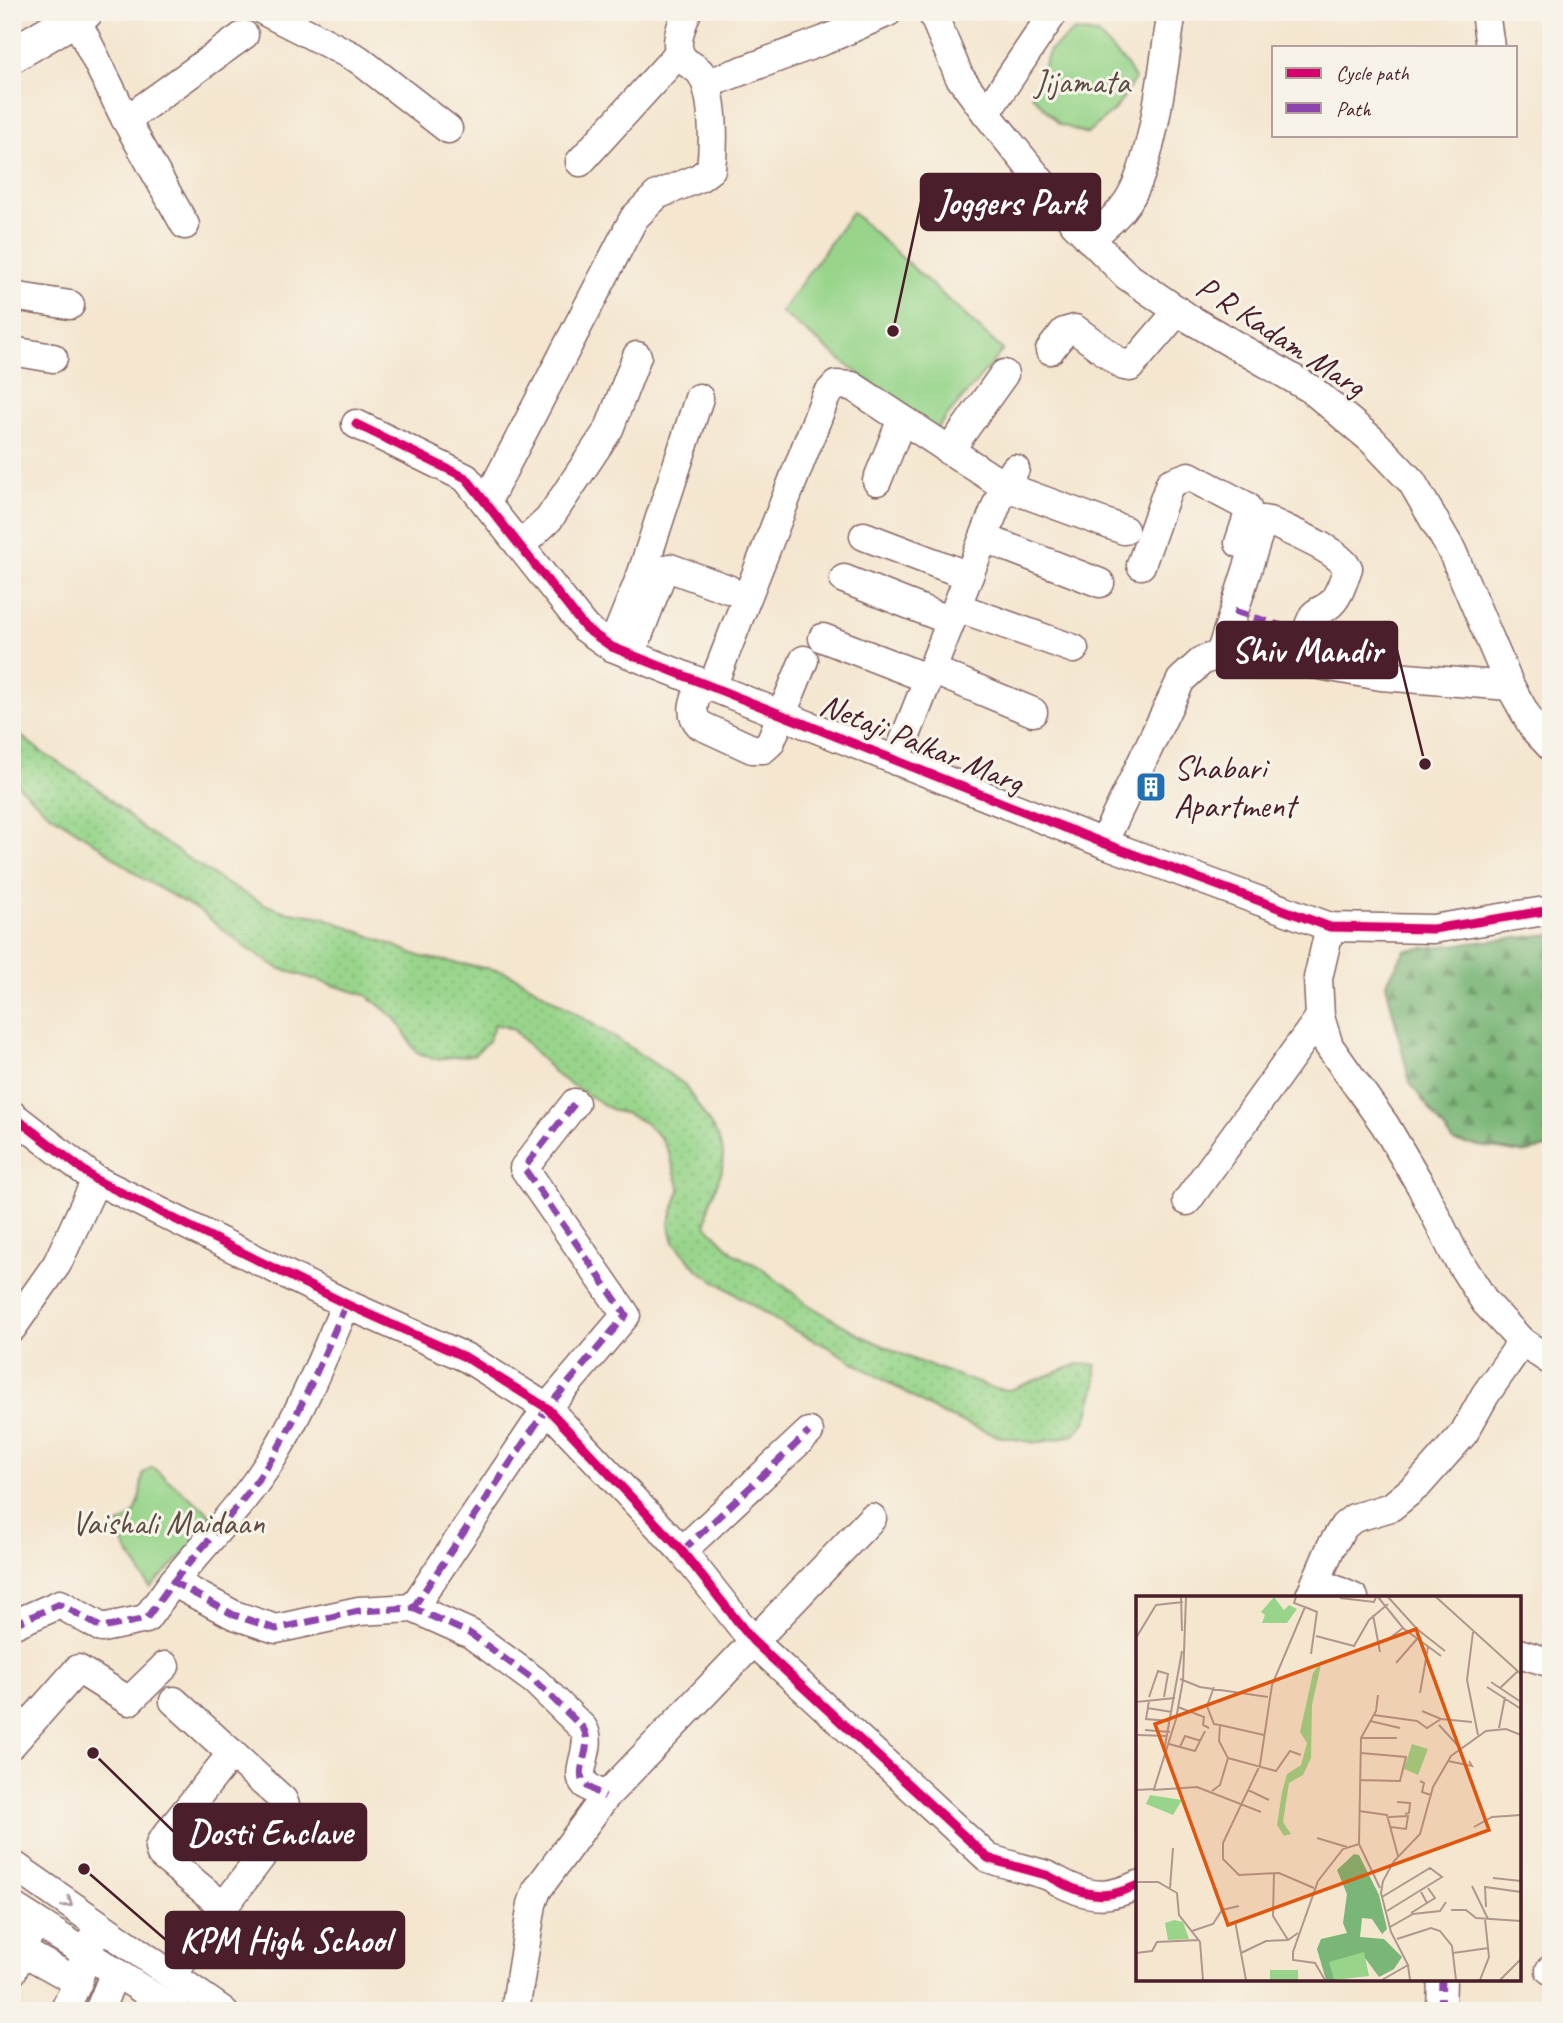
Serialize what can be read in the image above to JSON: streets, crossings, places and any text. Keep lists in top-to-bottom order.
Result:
{
  "streets": {
    "street": ["P R Kadam Marg", "Netaji Palkar Marg"]
  },
  "parks": ["Jijamata", "Vaishali Maidaan"],
  "places": {
    "other": [
      "Joggers Park",
      "Shiv Mandir",
      "Dosti Enclave",
      "KPM High School"
    ],
    "building": ["Shabari Apartment"]
  },
  "legend": ["Cycle path", "Path"]
}
